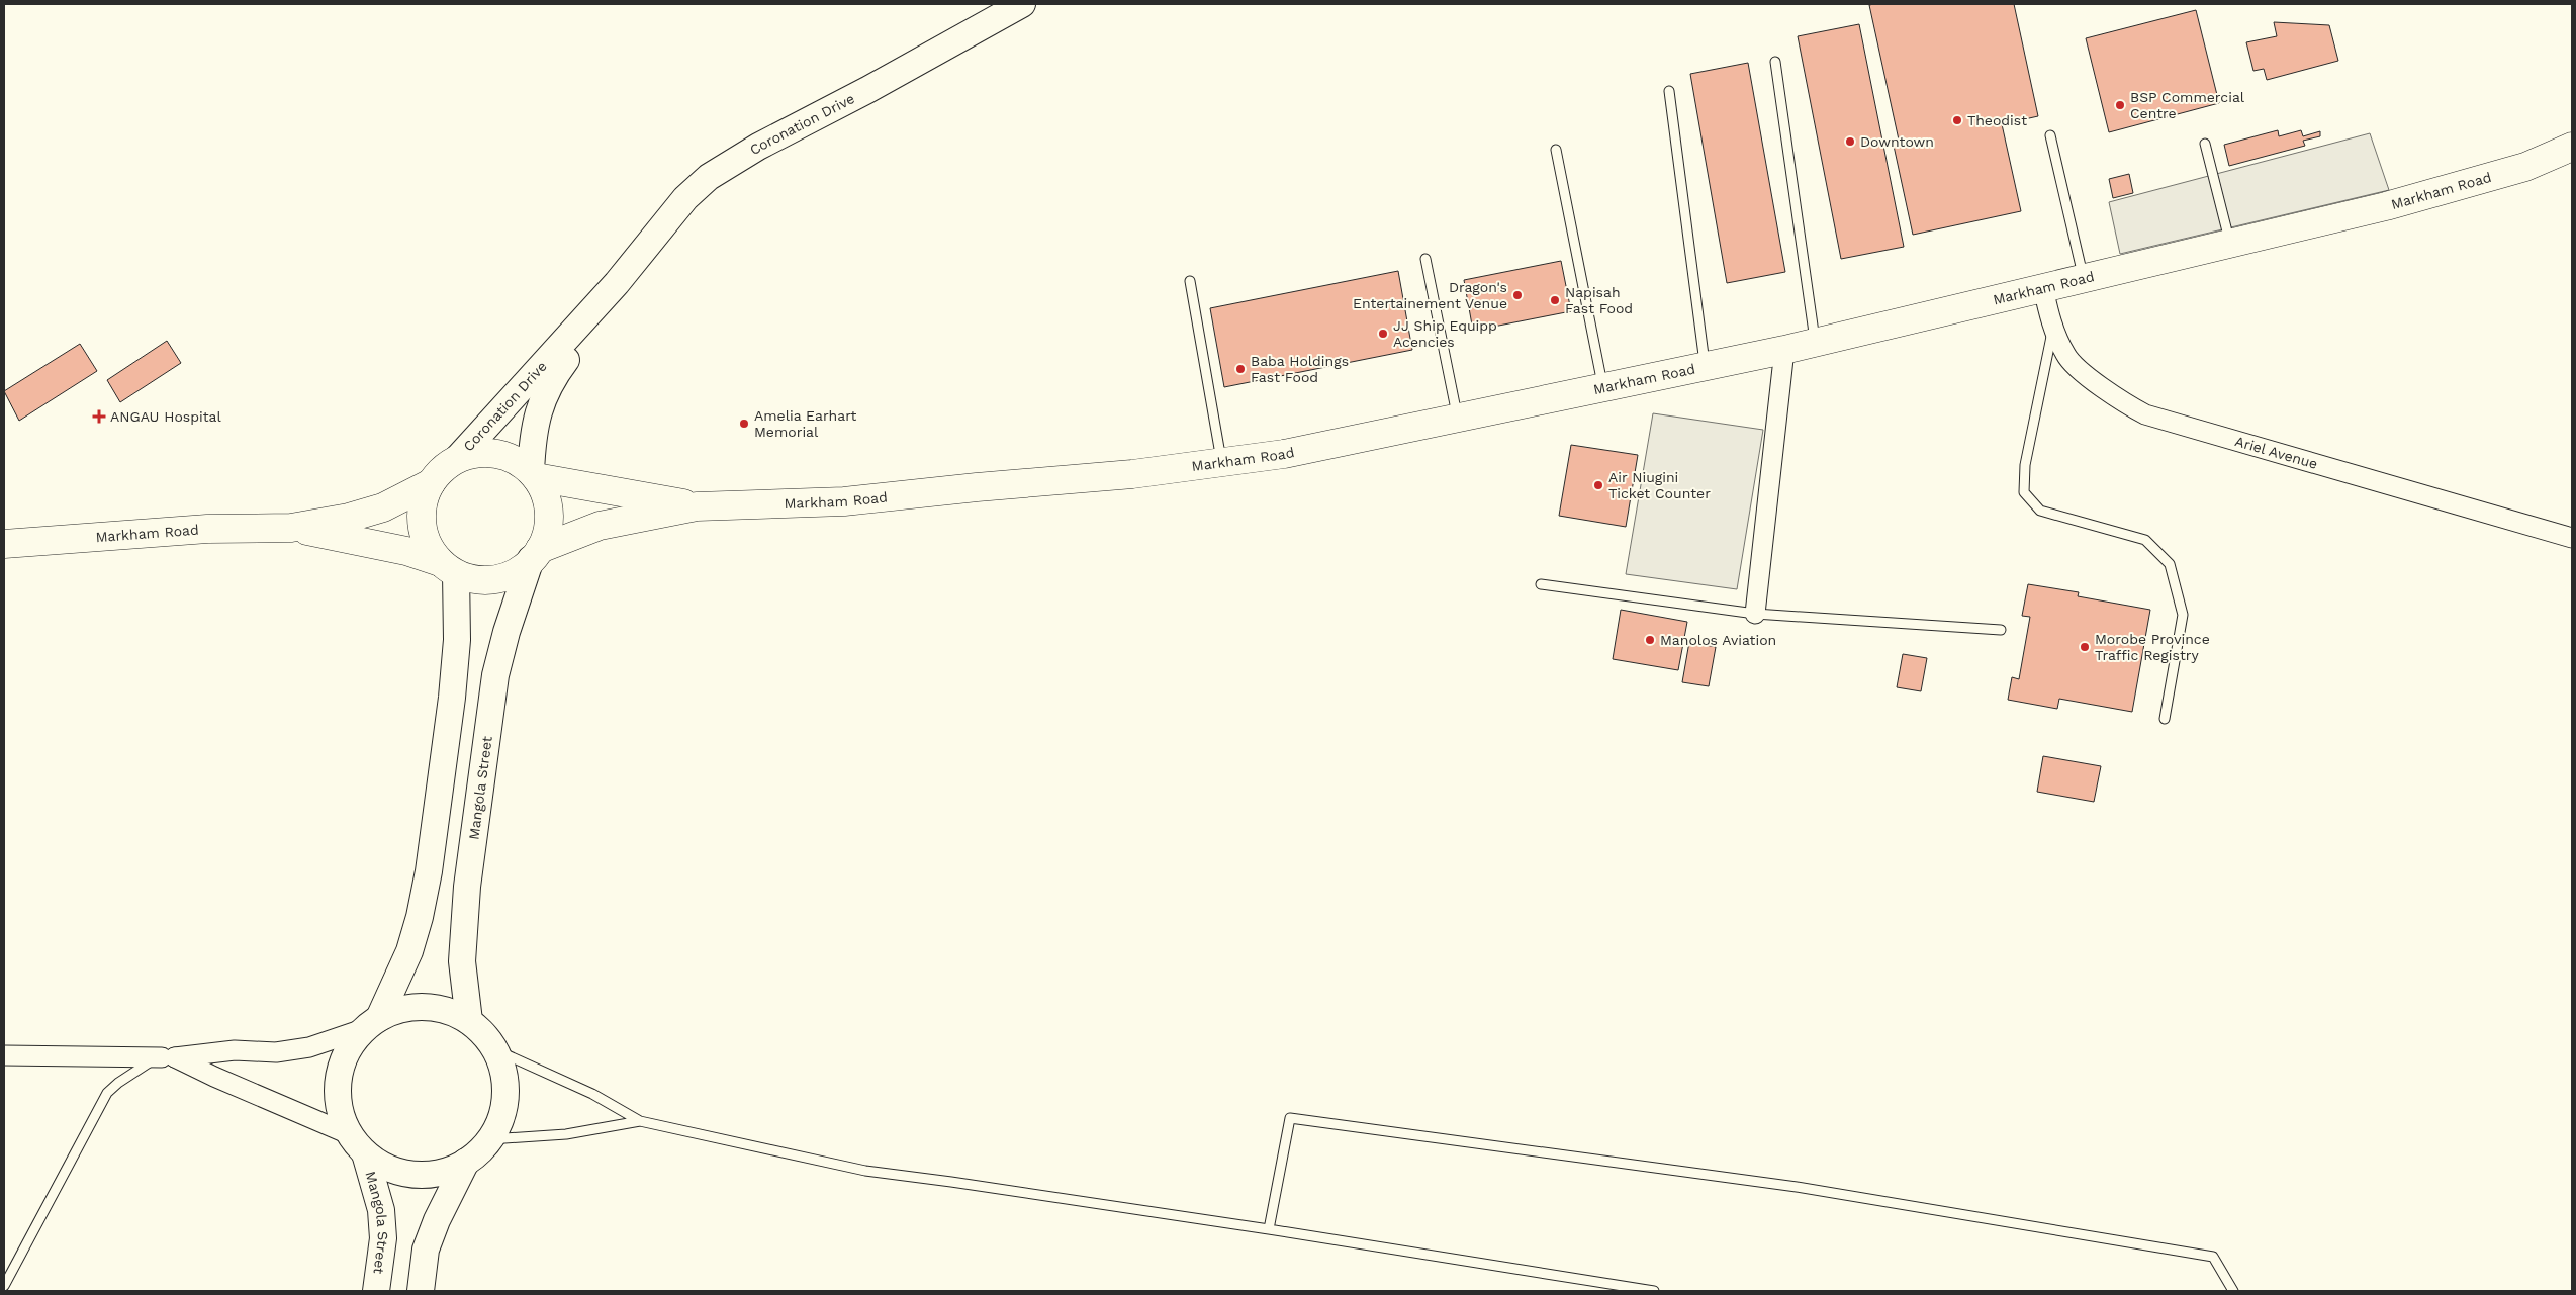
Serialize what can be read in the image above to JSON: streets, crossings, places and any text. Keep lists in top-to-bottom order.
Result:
{
  "streets": {
    "main road": ["Coronation Drive", "Markham Road", "Mangola Street"],
    "street": ["Ariel Avenue"]
  },
  "crossings": [
    ["Coronation Drive", "Markham Road"],
    ["Coronation Drive", "Mangola Street"],
    ["Markham Road", "Ariel Avenue"],
    ["Markham Road", "Mangola Street"]
  ],
  "places": {
    "other": [
      "BSP Commercial Centre",
      "Theodist",
      "Downtown",
      "Dragon's Entertainement Venue",
      "Napisah Fast Food",
      "JJ Ship Equipp Acencies",
      "Baba Holdings Fast Food",
      "Amelia Earhart Memorial",
      "Air Niugini Ticket Counter",
      "Manolos Aviation",
      "Morobe Province Traffic Registry"
    ],
    "health": ["ANGAU Hospital"]
  }
}
